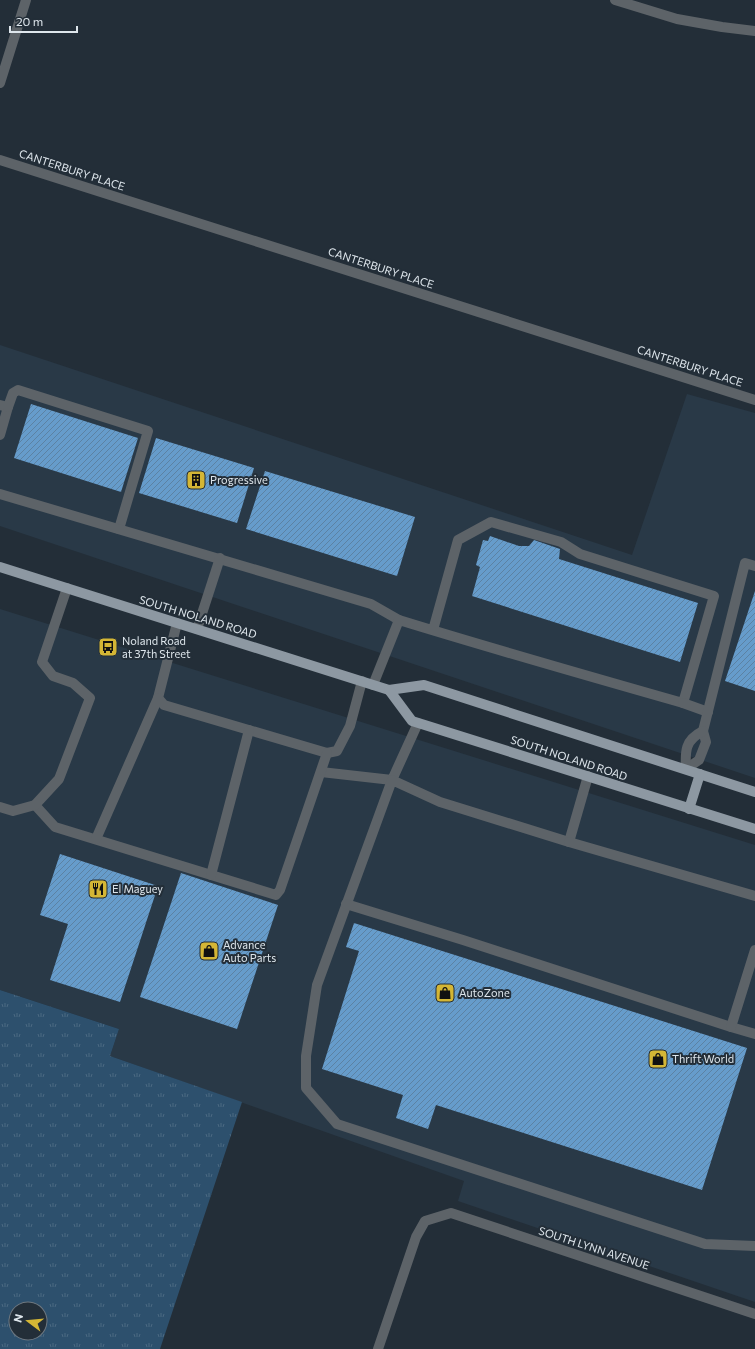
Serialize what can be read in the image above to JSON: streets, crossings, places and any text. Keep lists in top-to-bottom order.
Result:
{
  "streets": {
    "main road": ["SOUTH NOLAND ROAD"],
    "street": ["CANTERBURY PLACE", "SOUTH LYNN AVENUE"]
  },
  "places": {
    "building": ["Progressive"],
    "bus stop": ["Noland Road at 37th Street"],
    "restaurant": ["El Maguey"],
    "shop": ["Advance Auto Parts", "AutoZone", "Thrift World"]
  },
  "scale_bar": "20 m",
  "north": "left"
}
